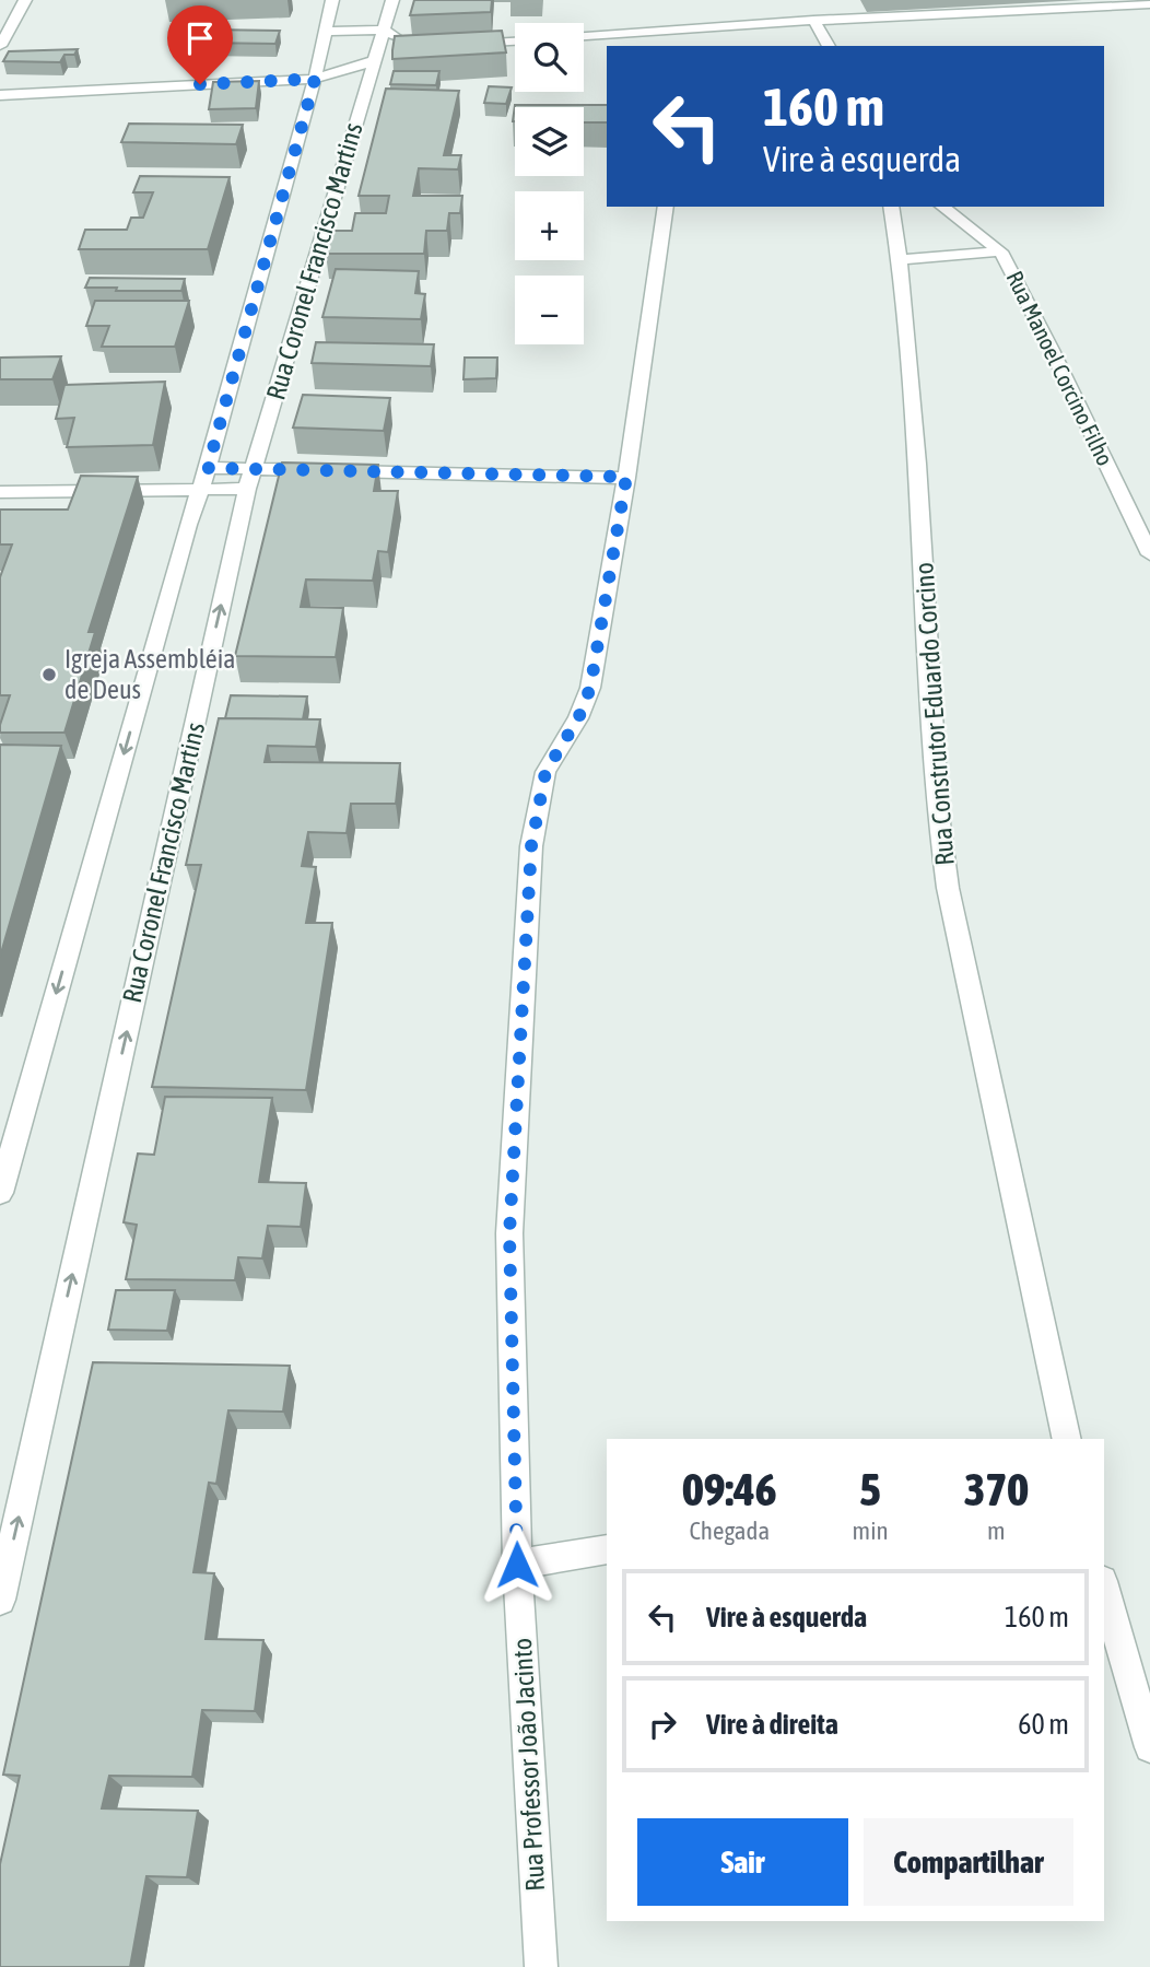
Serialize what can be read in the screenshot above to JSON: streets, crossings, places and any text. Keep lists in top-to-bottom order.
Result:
{
  "streets": {
    "street": [
      "Rua Coronel Francisco Martins",
      "Rua Manoel Corcino Filho",
      "Rua Construtor Eduardo Corcino",
      "Rua Professor João Jacinto"
    ]
  },
  "places": ["Igreja Assembléia de Deus"],
  "page": {
    "map_buttons": ["+", "−"],
    "turn": ["160 m", "Vire à esquerda"],
    "eta": [
      "09:46",
      "Chegada",
      "5",
      "min",
      "370",
      "m"
    ],
    "list": [
      {
        "name": "Vire à esquerda",
        "value": "160 m"
      },
      {
        "name": "Vire à direita",
        "value": "60 m"
      }
    ],
    "buttons": ["Sair", "Compartilhar"]
  }
}
